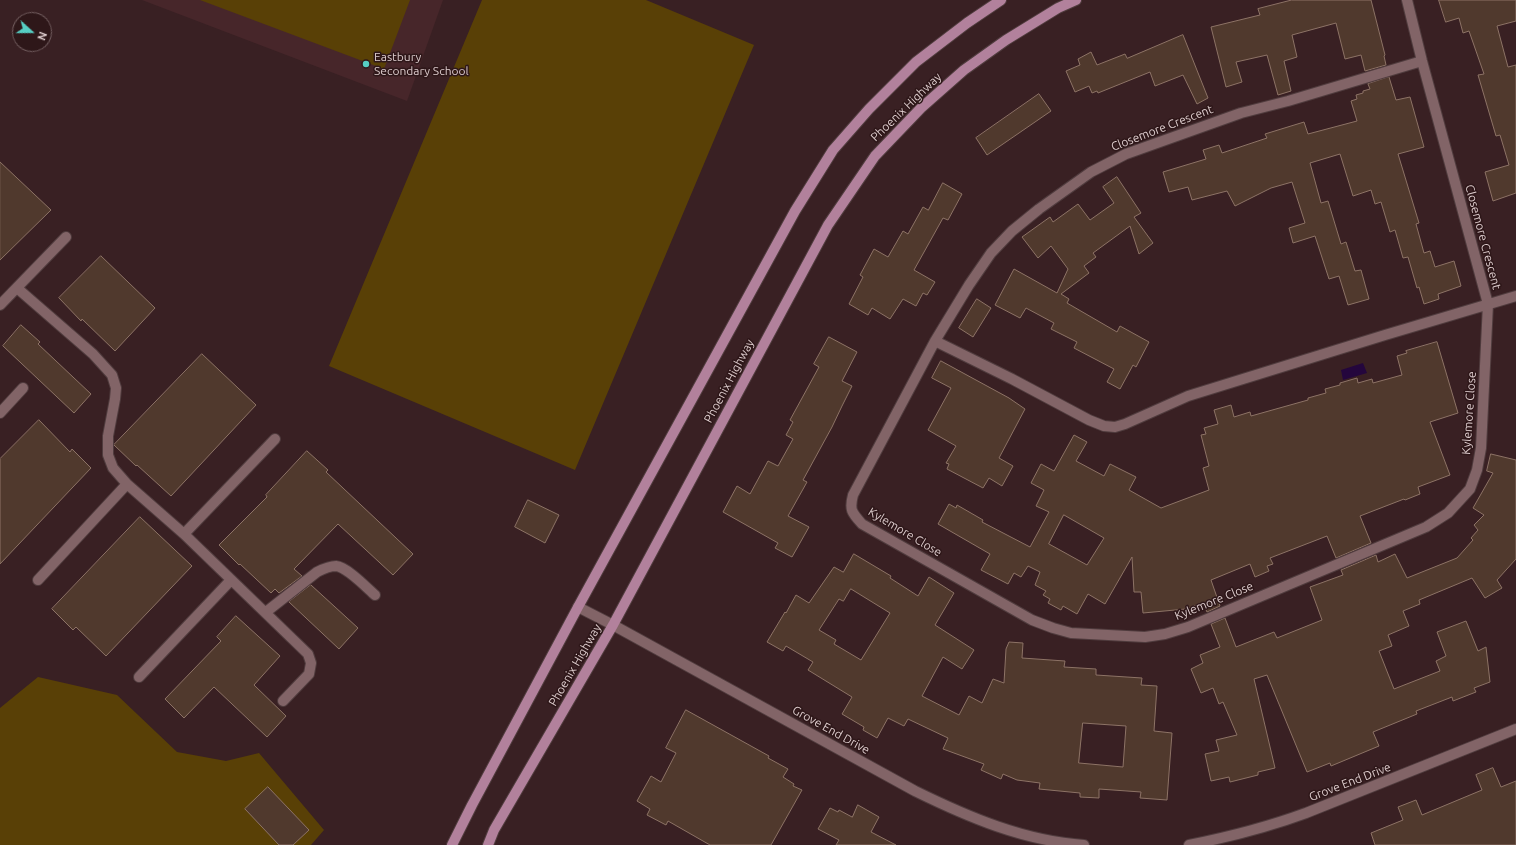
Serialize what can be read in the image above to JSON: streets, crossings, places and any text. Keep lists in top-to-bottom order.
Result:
{
  "streets": {
    "main road": ["Phoenix Highway"],
    "street": ["Closemore Crescent", "Kylemore Close", "Grove End Drive"]
  },
  "crossings": [
    ["Phoenix Highway", "Grove End Drive"],
    ["Closemore Crescent", "Kylemore Close"]
  ],
  "places": ["Eastbury Secondary School"],
  "north": "right"
}
